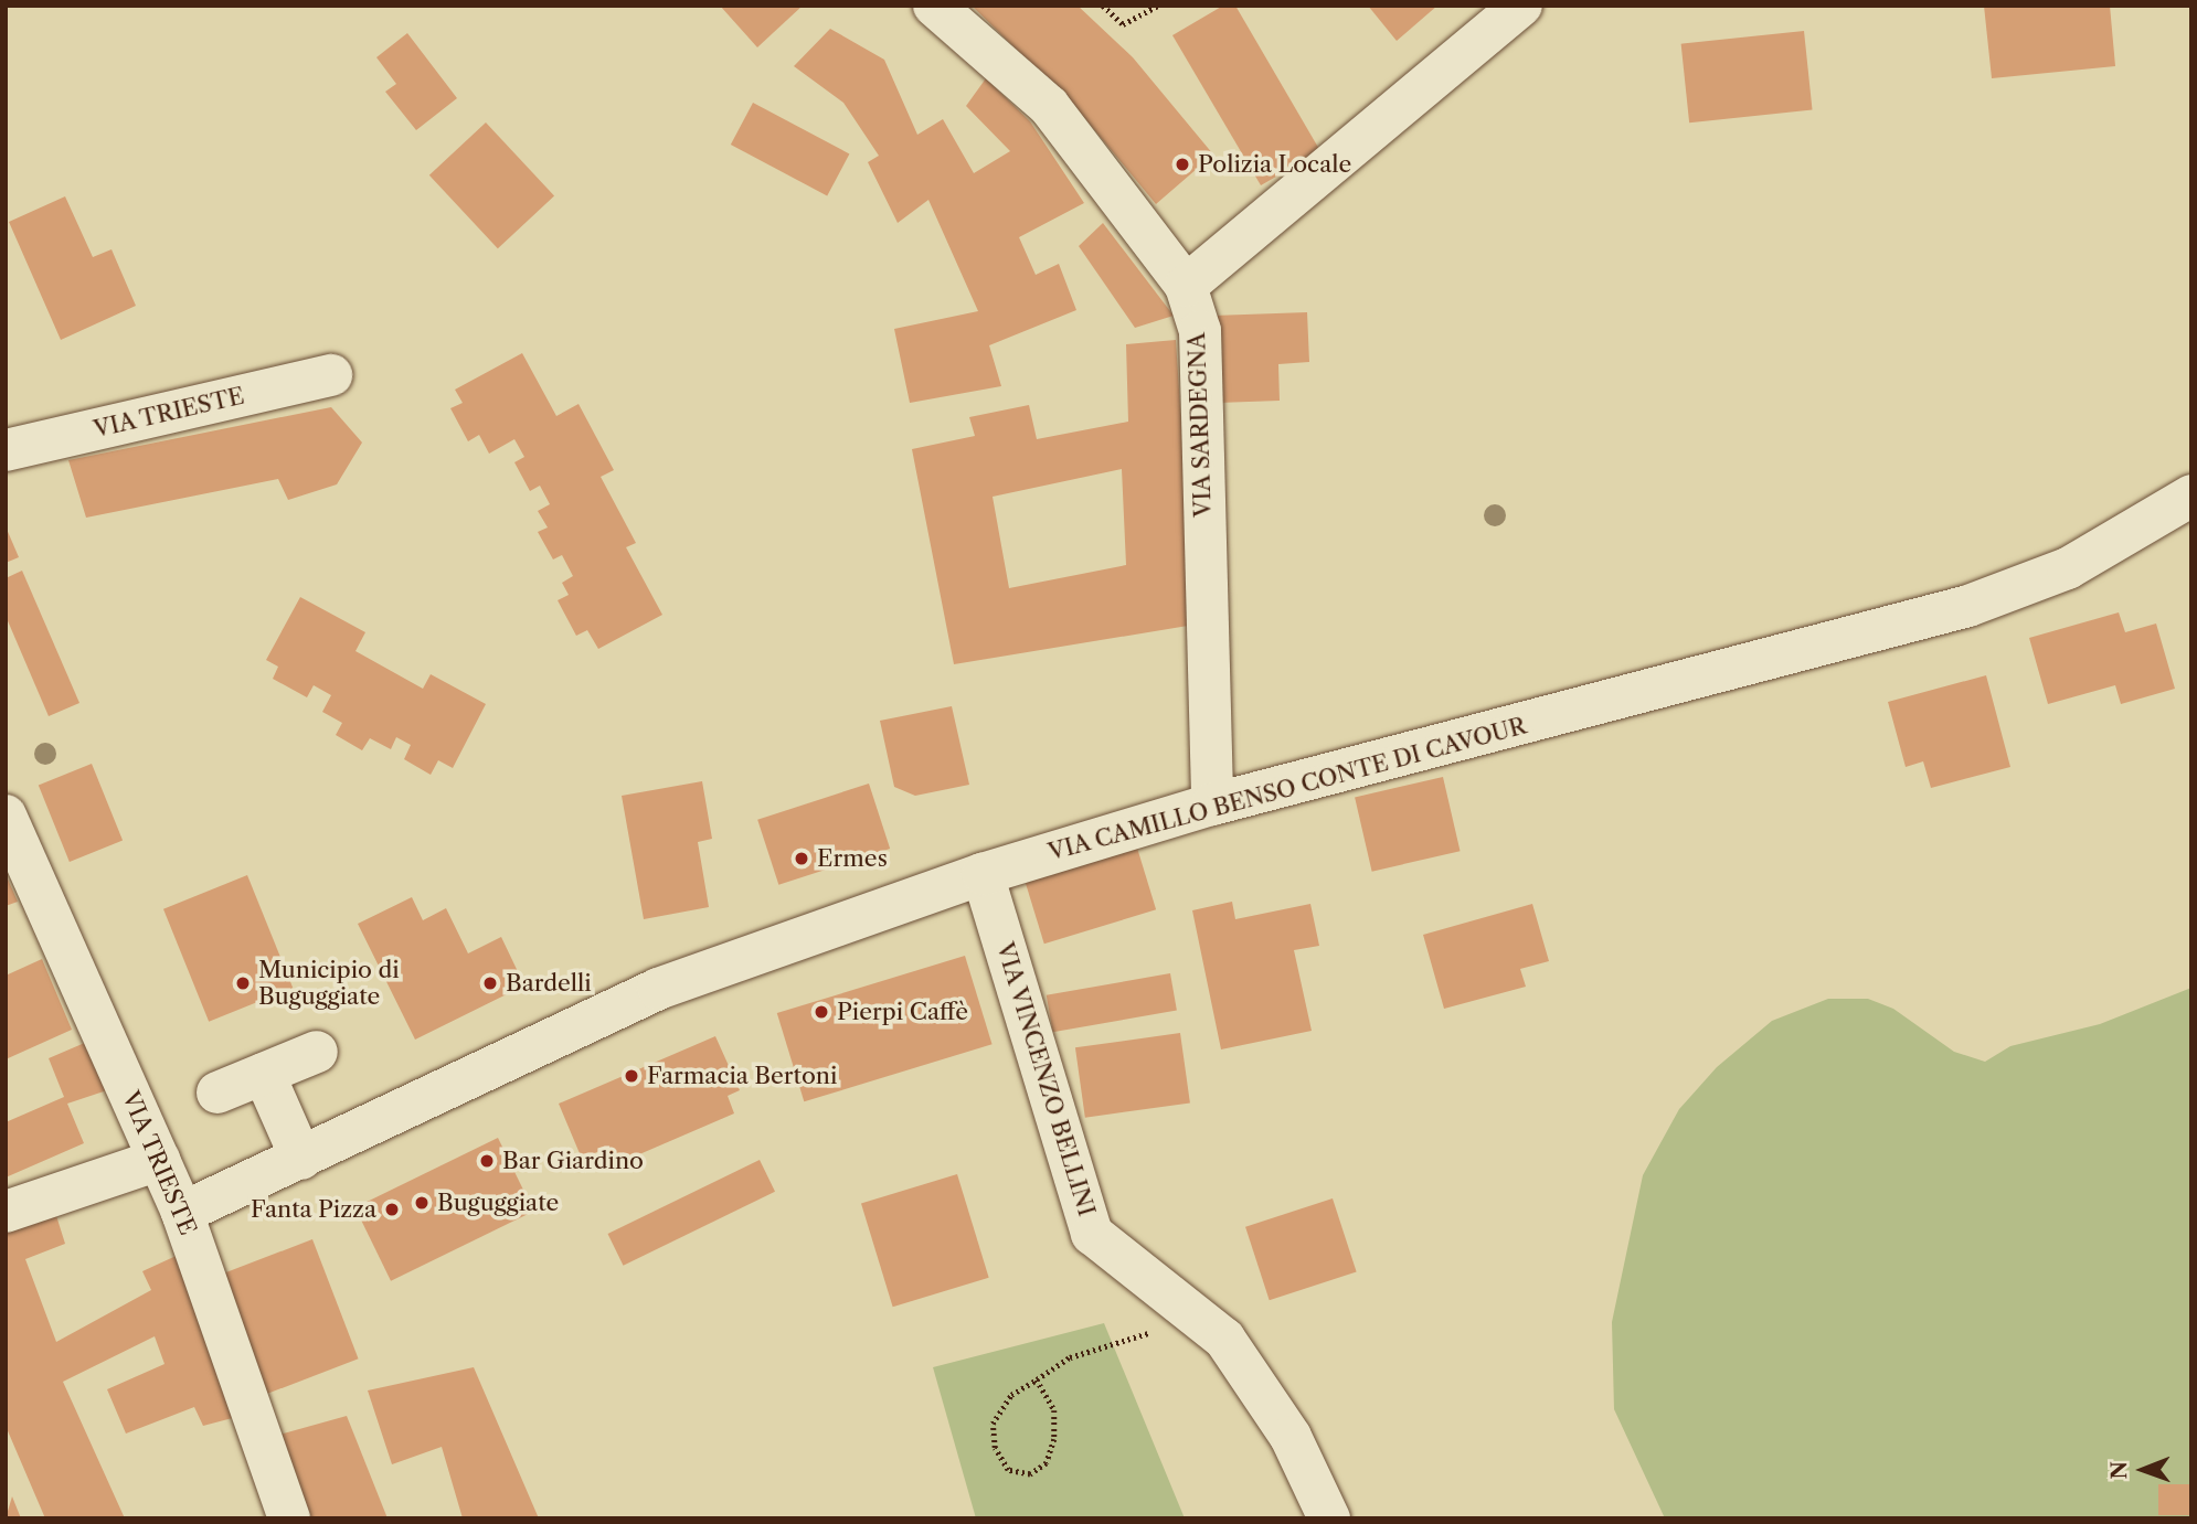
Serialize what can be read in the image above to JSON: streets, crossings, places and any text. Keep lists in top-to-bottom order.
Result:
{
  "streets": {
    "street": [
      "VIA TRIESTE",
      "VIA SARDEGNA",
      "VIA CAMILLO BENSO CONTE DI CAVOUR",
      "VIA VINCENZO BELLINI"
    ]
  },
  "crossings": [
    ["VIA TRIESTE", "VIA CAMILLO BENSO CONTE DI CAVOUR"],
    ["VIA SARDEGNA", "VIA CAMILLO BENSO CONTE DI CAVOUR"],
    ["VIA CAMILLO BENSO CONTE DI CAVOUR", "VIA VINCENZO BELLINI"]
  ],
  "places": [
    "Polizia Locale",
    "Ermes",
    "Municipio di Buguggiate",
    "Bardelli",
    "Pierpi Caffè",
    "Farmacia Bertoni",
    "Bar Giardino",
    "Buguggiate",
    "Fanta Pizza"
  ],
  "north": "left"
}
